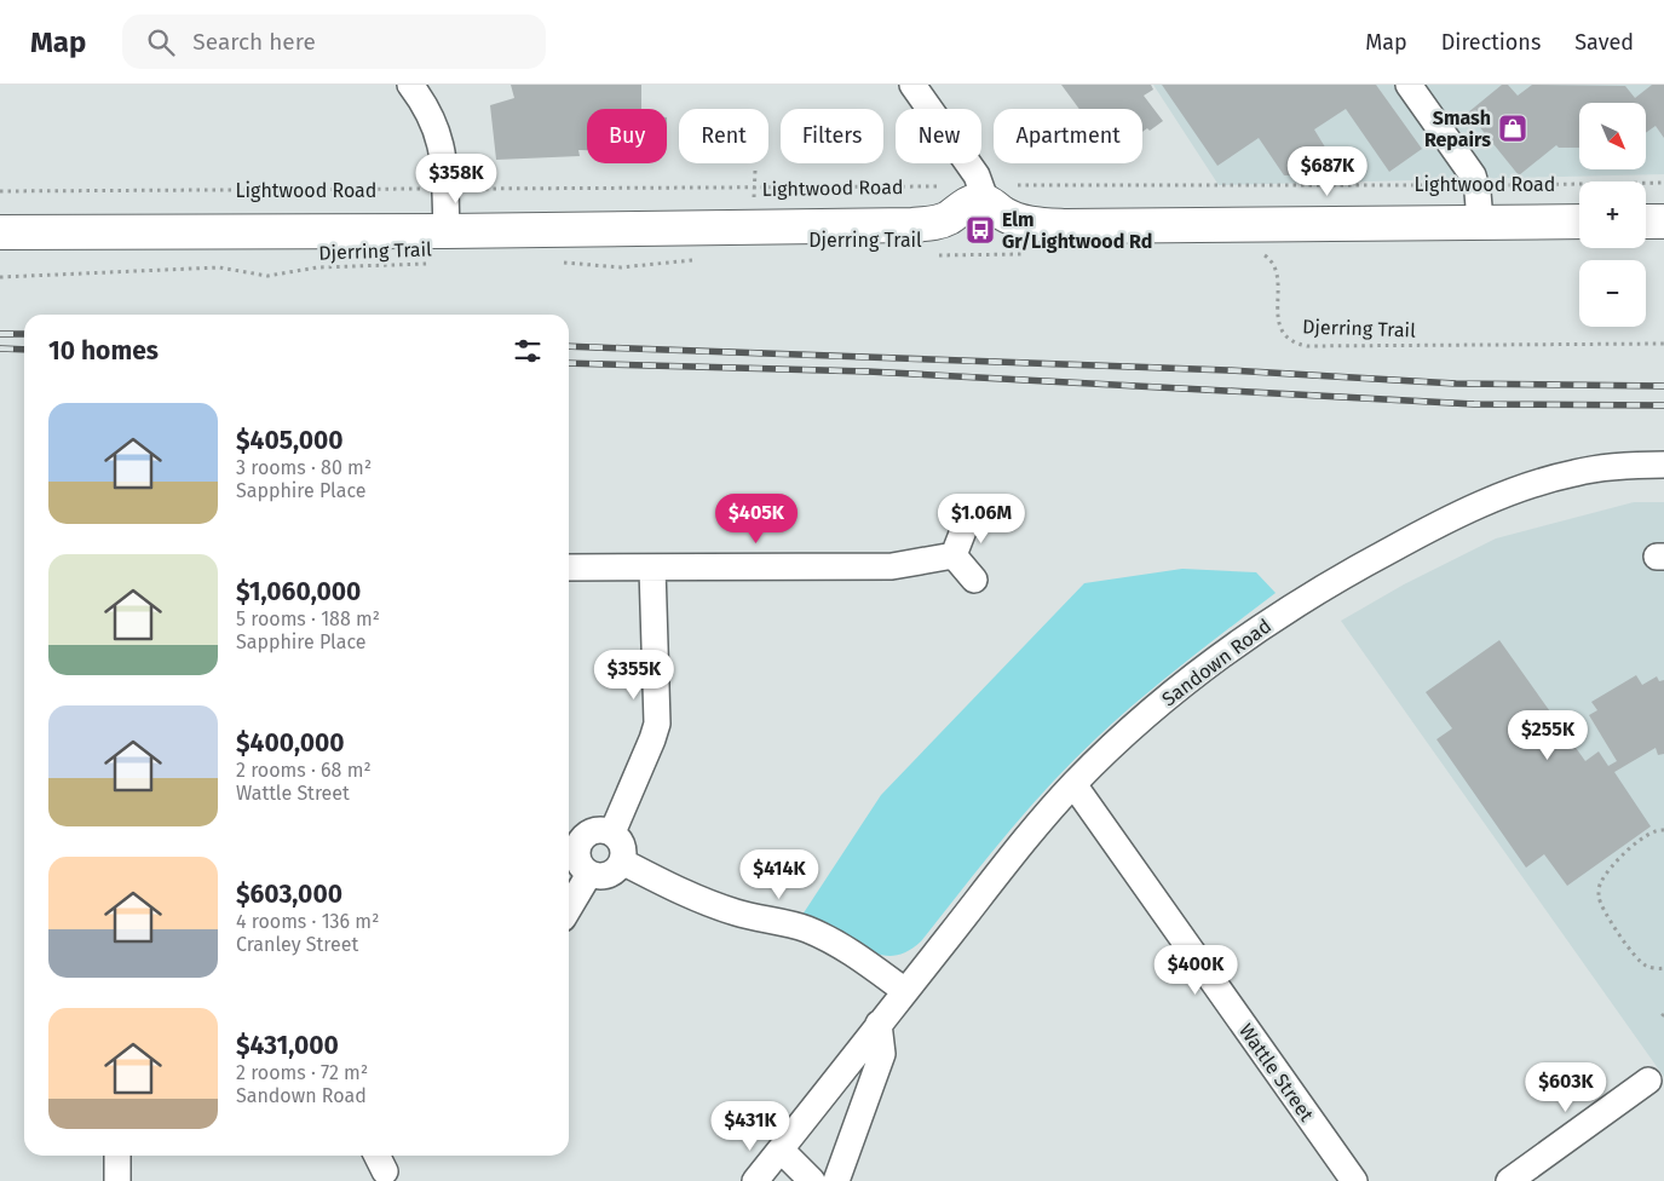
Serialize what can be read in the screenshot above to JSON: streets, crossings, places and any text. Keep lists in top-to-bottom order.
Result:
{
  "streets": {
    "main road": ["Lightwood Road"],
    "street": ["Sandown Road", "Wattle Street"],
    "path": ["Djerring Trail"]
  },
  "crossings": [
    ["Sandown Road", "Wattle Street"]
  ],
  "places": {
    "shop": ["Smash Repairs"],
    "bus stop": ["Elm Gr/Lightwood Rd"]
  },
  "north": "bottom right",
  "page": {
    "header": "Map",
    "search": "Search here",
    "nav": ["Map", "Directions", "Saved"],
    "map_buttons": ["+", "−"],
    "chip": [
      "Buy",
      "Rent",
      "Filters",
      "New",
      "Apartment"
    ],
    "price": [
      "$687K",
      "$358K",
      "$405K",
      "$1.06M",
      "$355K",
      "$255K",
      "$414K",
      "$400K",
      "$603K",
      "$431K"
    ],
    "heading": "10 homes",
    "list": [
      {
        "name": "$405,000",
        "note": "3 rooms · 80 m² · Sapphire Place"
      },
      {
        "name": "$1,060,000",
        "note": "5 rooms · 188 m² · Sapphire Place"
      },
      {
        "name": "$400,000",
        "note": "2 rooms · 68 m² · Wattle Street"
      },
      {
        "name": "$603,000",
        "note": "4 rooms · 136 m² · Cranley Street"
      },
      {
        "name": "$431,000",
        "note": "2 rooms · 72 m² · Sandown Road"
      }
    ]
  }
}
